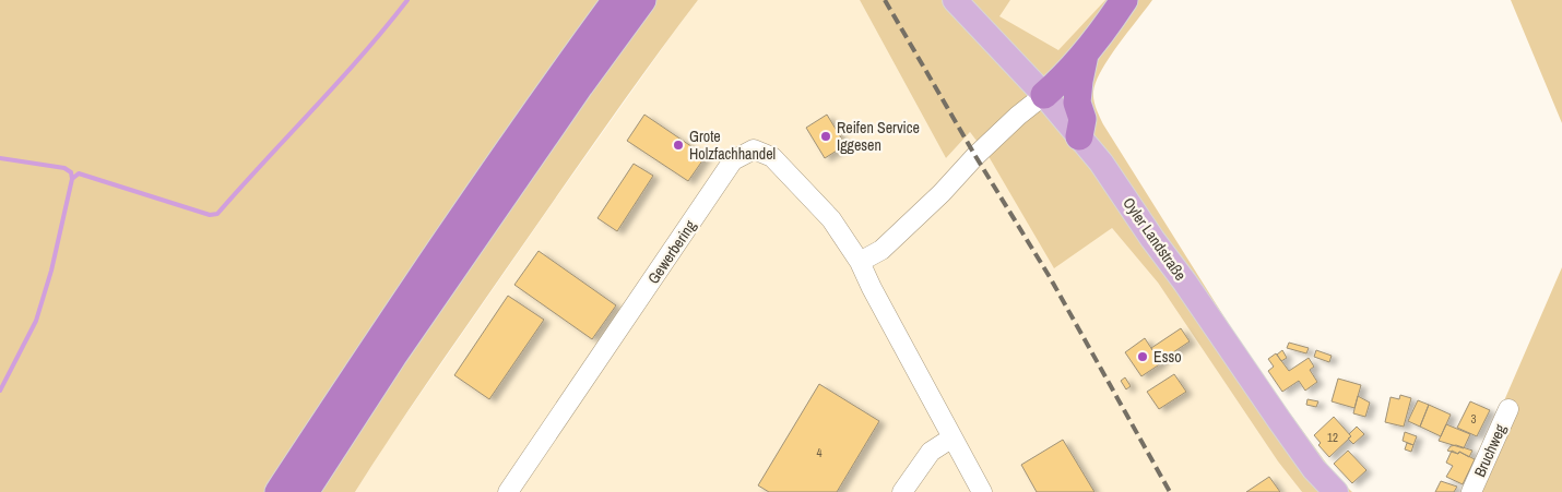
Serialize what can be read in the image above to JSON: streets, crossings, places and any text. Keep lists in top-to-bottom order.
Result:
{
  "streets": {
    "main road": ["Oyler Landstraße"],
    "street": ["Gewerbering", "Bruchweg"]
  },
  "places": ["Reifen Service Iggesen", "Grote Holzfachhandel", "Esso"],
  "house_numbers": ["3", "12", "4"]
}
